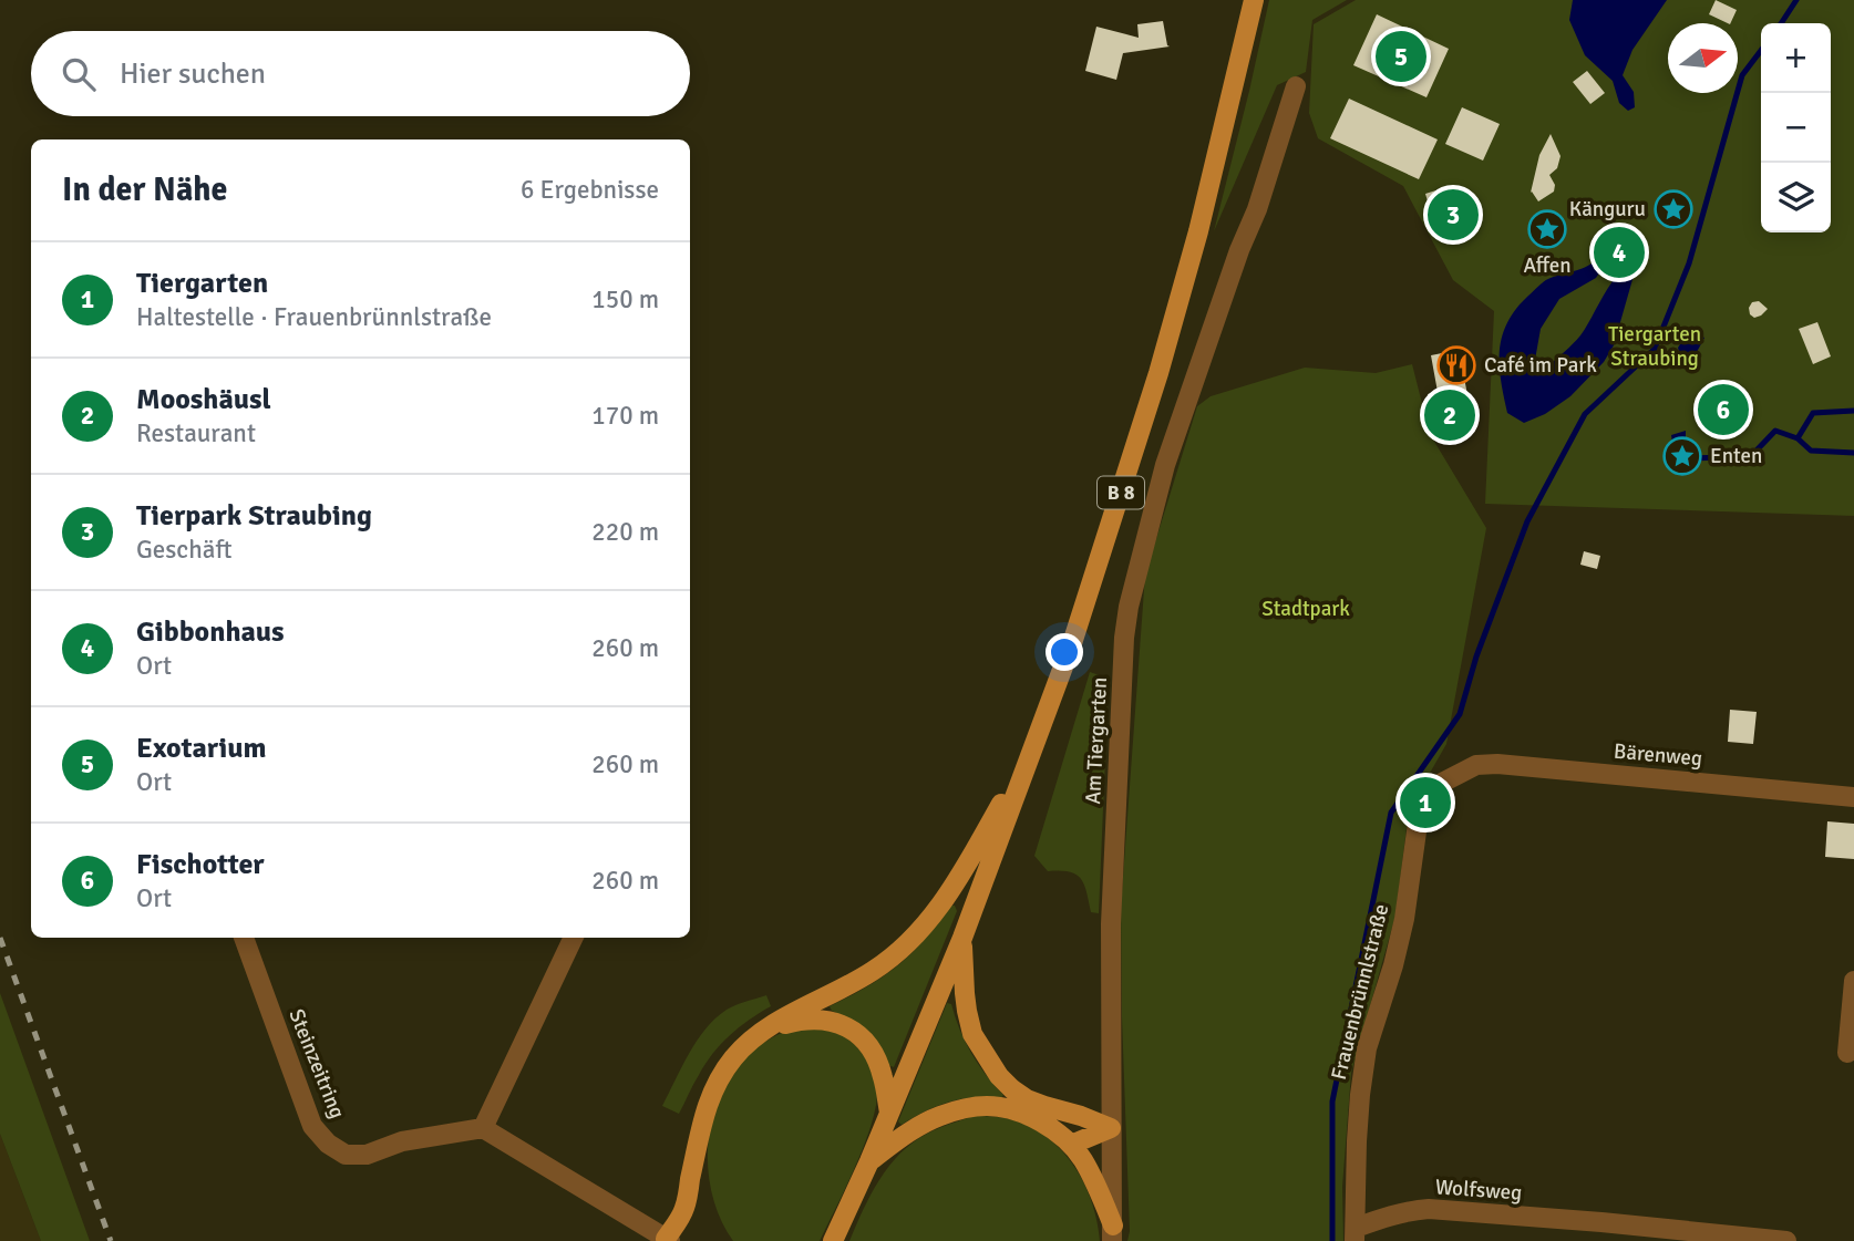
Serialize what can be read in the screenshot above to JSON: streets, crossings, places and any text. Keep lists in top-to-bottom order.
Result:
{
  "streets": {
    "main road": ["B 8"],
    "street": [
      "Am Tiergarten",
      "Bärenweg",
      "Frauenbrünnlstraße",
      "Steinzeitring",
      "Wolfsweg"
    ]
  },
  "crossings": [
    ["Bärenweg", "Frauenbrünnlstraße"],
    ["Frauenbrünnlstraße", "Wolfsweg"]
  ],
  "parks": ["Tiergarten Straubing", "Stadtpark"],
  "places": {
    "place": ["Känguru", "Affen", "Enten"],
    "restaurant": ["Café im Park"]
  },
  "north": "right",
  "page": {
    "map_buttons": ["+", "−"],
    "pins": [
      "5",
      "3",
      "4",
      "6",
      "2",
      "1"
    ],
    "search": "Hier suchen",
    "heading": ["In der Nähe", "6 Ergebnisse"],
    "list": [
      {
        "mark": "1",
        "name": "Tiergarten",
        "note": "Haltestelle · Frauenbrünnlstraße",
        "value": "150 m"
      },
      {
        "mark": "2",
        "name": "Mooshäusl",
        "note": "Restaurant",
        "value": "170 m"
      },
      {
        "mark": "3",
        "name": "Tierpark Straubing",
        "note": "Geschäft",
        "value": "220 m"
      },
      {
        "mark": "4",
        "name": "Gibbonhaus",
        "note": "Ort",
        "value": "260 m"
      },
      {
        "mark": "5",
        "name": "Exotarium",
        "note": "Ort",
        "value": "260 m"
      },
      {
        "mark": "6",
        "name": "Fischotter",
        "note": "Ort",
        "value": "260 m"
      }
    ]
  }
}
